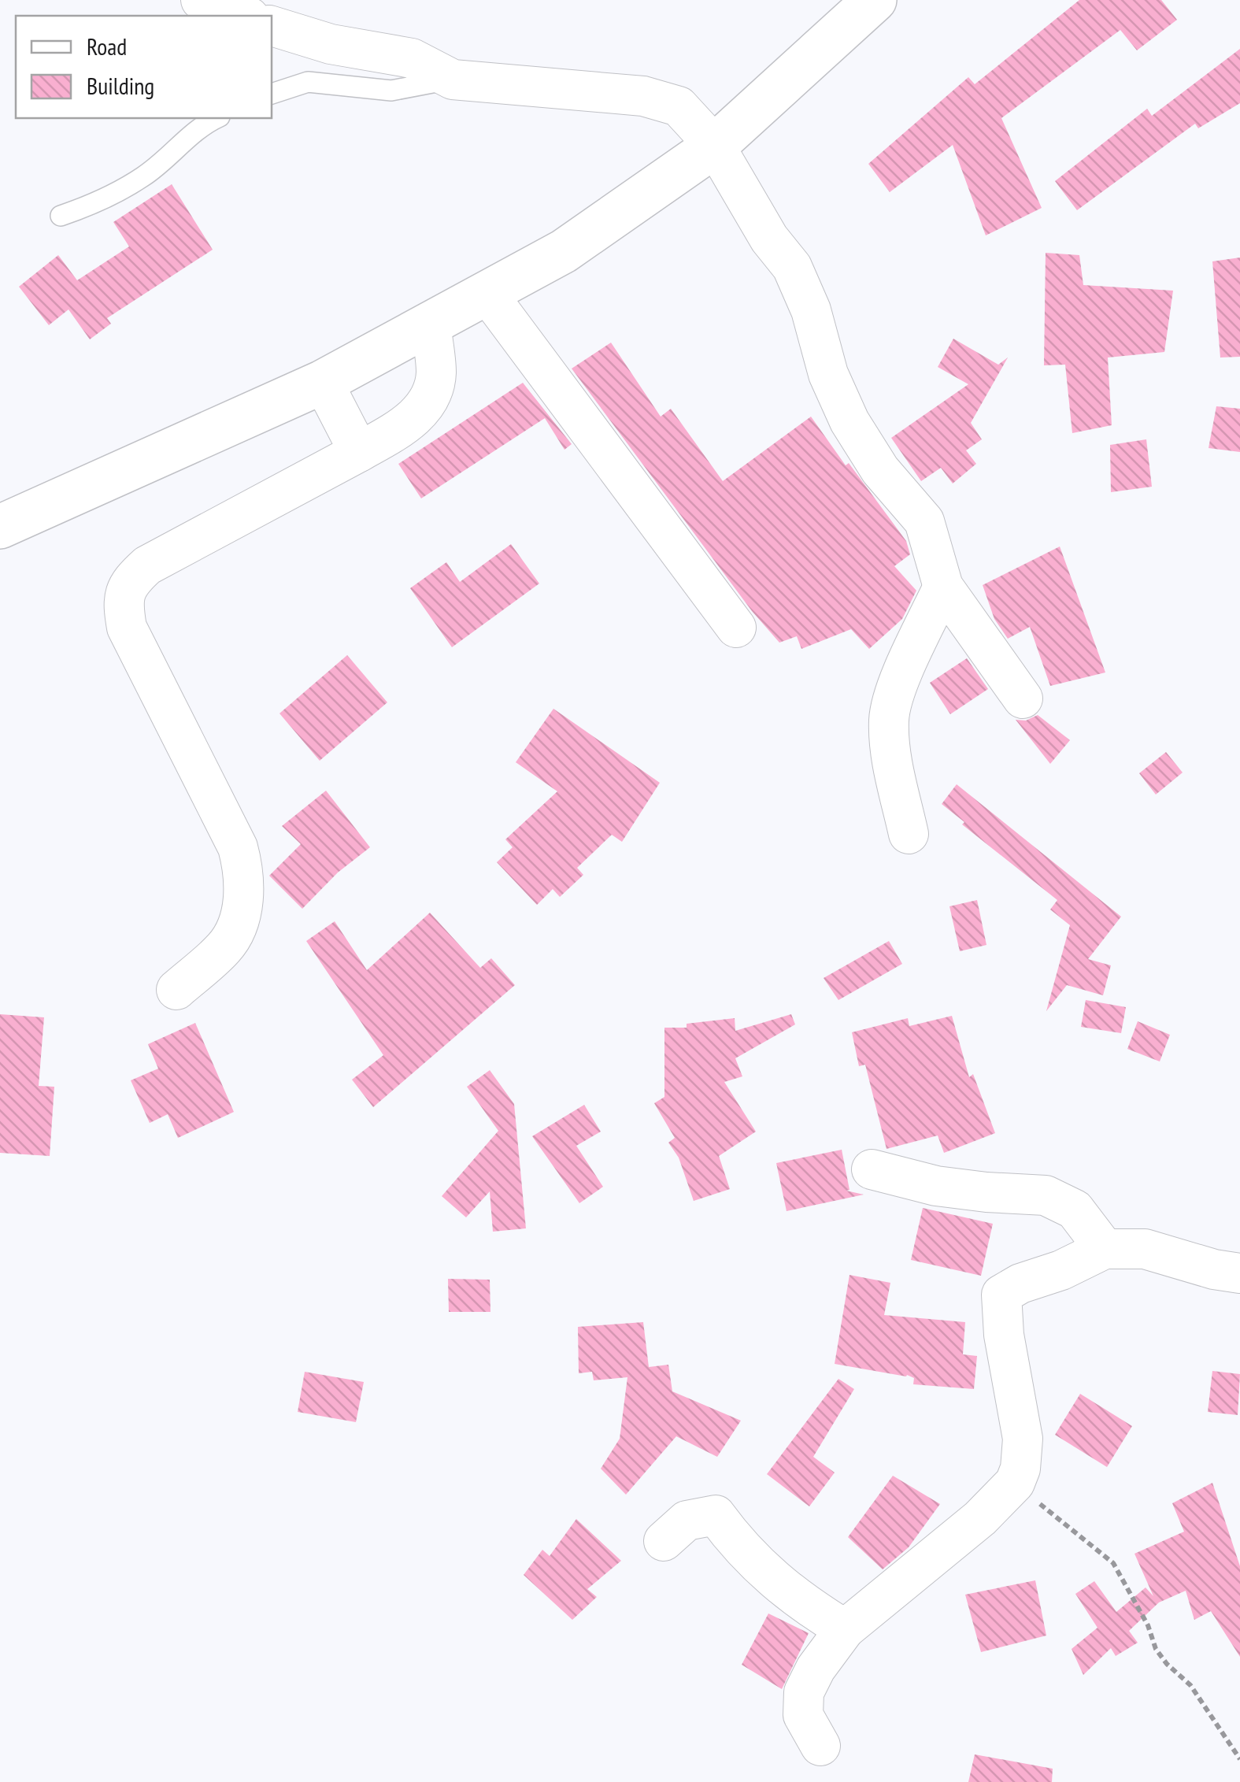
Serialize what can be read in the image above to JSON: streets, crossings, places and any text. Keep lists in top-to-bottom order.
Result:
{
  "legend": ["Road", "Building"]
}
